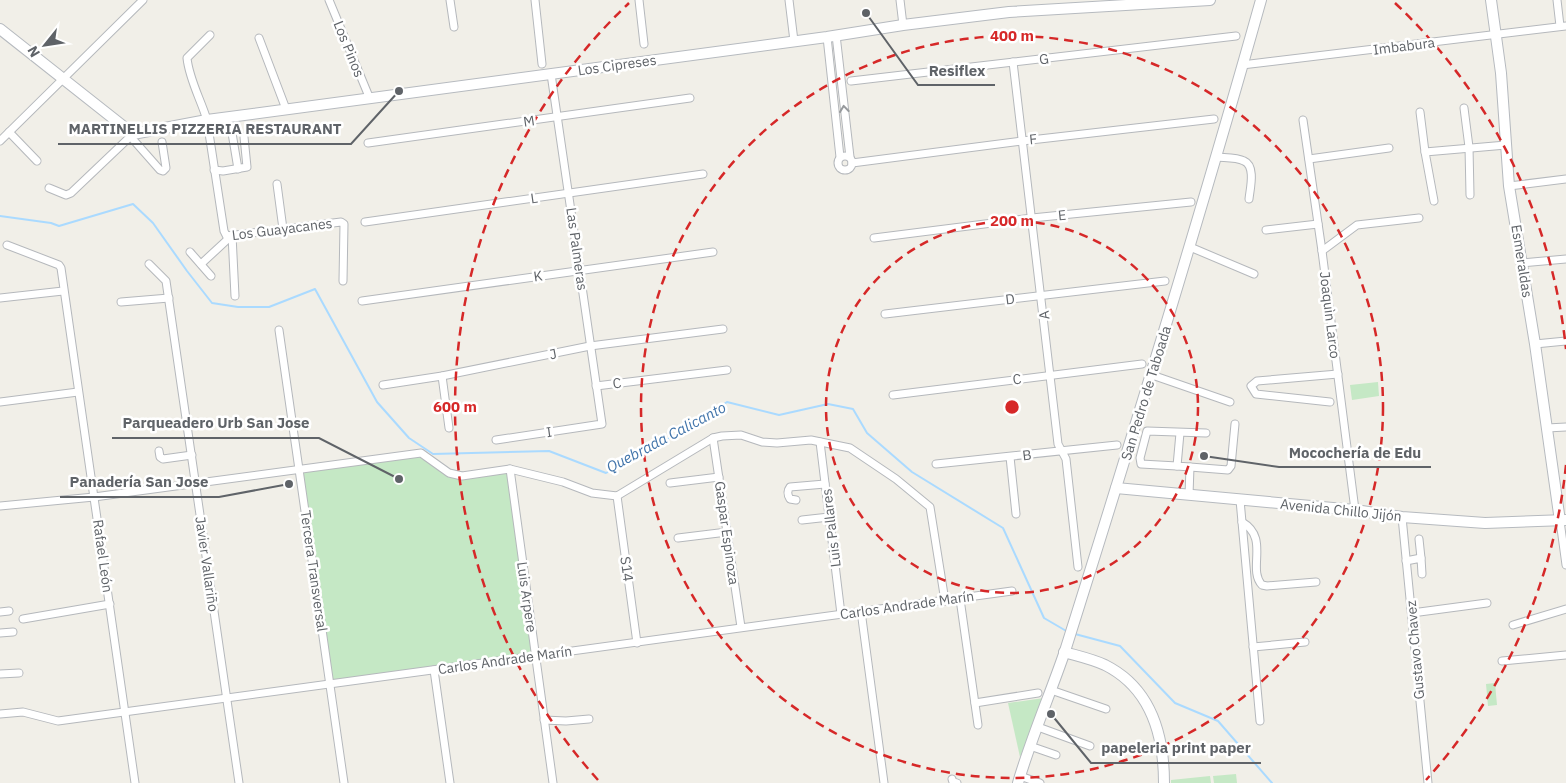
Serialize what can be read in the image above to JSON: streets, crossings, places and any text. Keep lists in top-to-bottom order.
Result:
{
  "streets": {
    "street": [
      "Imbabura",
      "Los Pinos",
      "G",
      "Los Cipreses",
      "M",
      "F",
      "L",
      "E",
      "Los Guayacanes",
      "Las Palmeras",
      "Esmeraldas",
      "K",
      "D",
      "A",
      "Joaquìn Larco",
      "J",
      "C",
      "San Pedro de Taboada",
      "I",
      "B",
      "Avenida Chillo Jijón",
      "Luis Pallares",
      "Gaspar Espinoza",
      "Rafael León",
      "Javier Vallariño",
      "S14",
      "Tercera Transversal",
      "Luis Arpere",
      "Carlos Andrade Marín",
      "Gustavo Chavez"
    ]
  },
  "crossings": [
    ["Imbabura", "Esmeraldas"],
    ["Imbabura", "San Pedro de Taboada"],
    ["Los Pinos", "Los Cipreses"],
    ["G", "A"],
    ["Los Cipreses", "Los Guayacanes"],
    ["Los Cipreses", "Las Palmeras"],
    ["M", "Las Palmeras"],
    ["F", "A"],
    ["L", "Las Palmeras"],
    ["E", "A"],
    ["Las Palmeras", "K"],
    ["Las Palmeras", "J"],
    ["Las Palmeras", "C"],
    ["Las Palmeras", "I"],
    ["Esmeraldas", "Avenida Chillo Jijón"],
    ["D", "A"],
    ["A", "C"],
    ["A", "B"],
    ["Joaquìn Larco", "Avenida Chillo Jijón"],
    ["San Pedro de Taboada", "Avenida Chillo Jijón"],
    ["Avenida Chillo Jijón", "Gustavo Chavez"],
    ["Luis Pallares", "Carlos Andrade Marín"],
    ["Gaspar Espinoza", "Carlos Andrade Marín"],
    ["Rafael León", "Carlos Andrade Marín"],
    ["Javier Vallariño", "Carlos Andrade Marín"],
    ["S14", "Carlos Andrade Marín"],
    ["Tercera Transversal", "Carlos Andrade Marín"],
    ["Luis Arpere", "Carlos Andrade Marín"]
  ],
  "water": ["Quebrada Calicanto"],
  "places": [
    "Resiflex",
    "MARTINELLIS PIZZERIA RESTAURANT",
    "Mocochería de Edu",
    "Parqueadero Urb San Jose",
    "Panadería San Jose",
    "papeleria print paper"
  ],
  "north": "bottom left",
  "rings": ["400 m", "200 m", "600 m"]
}
